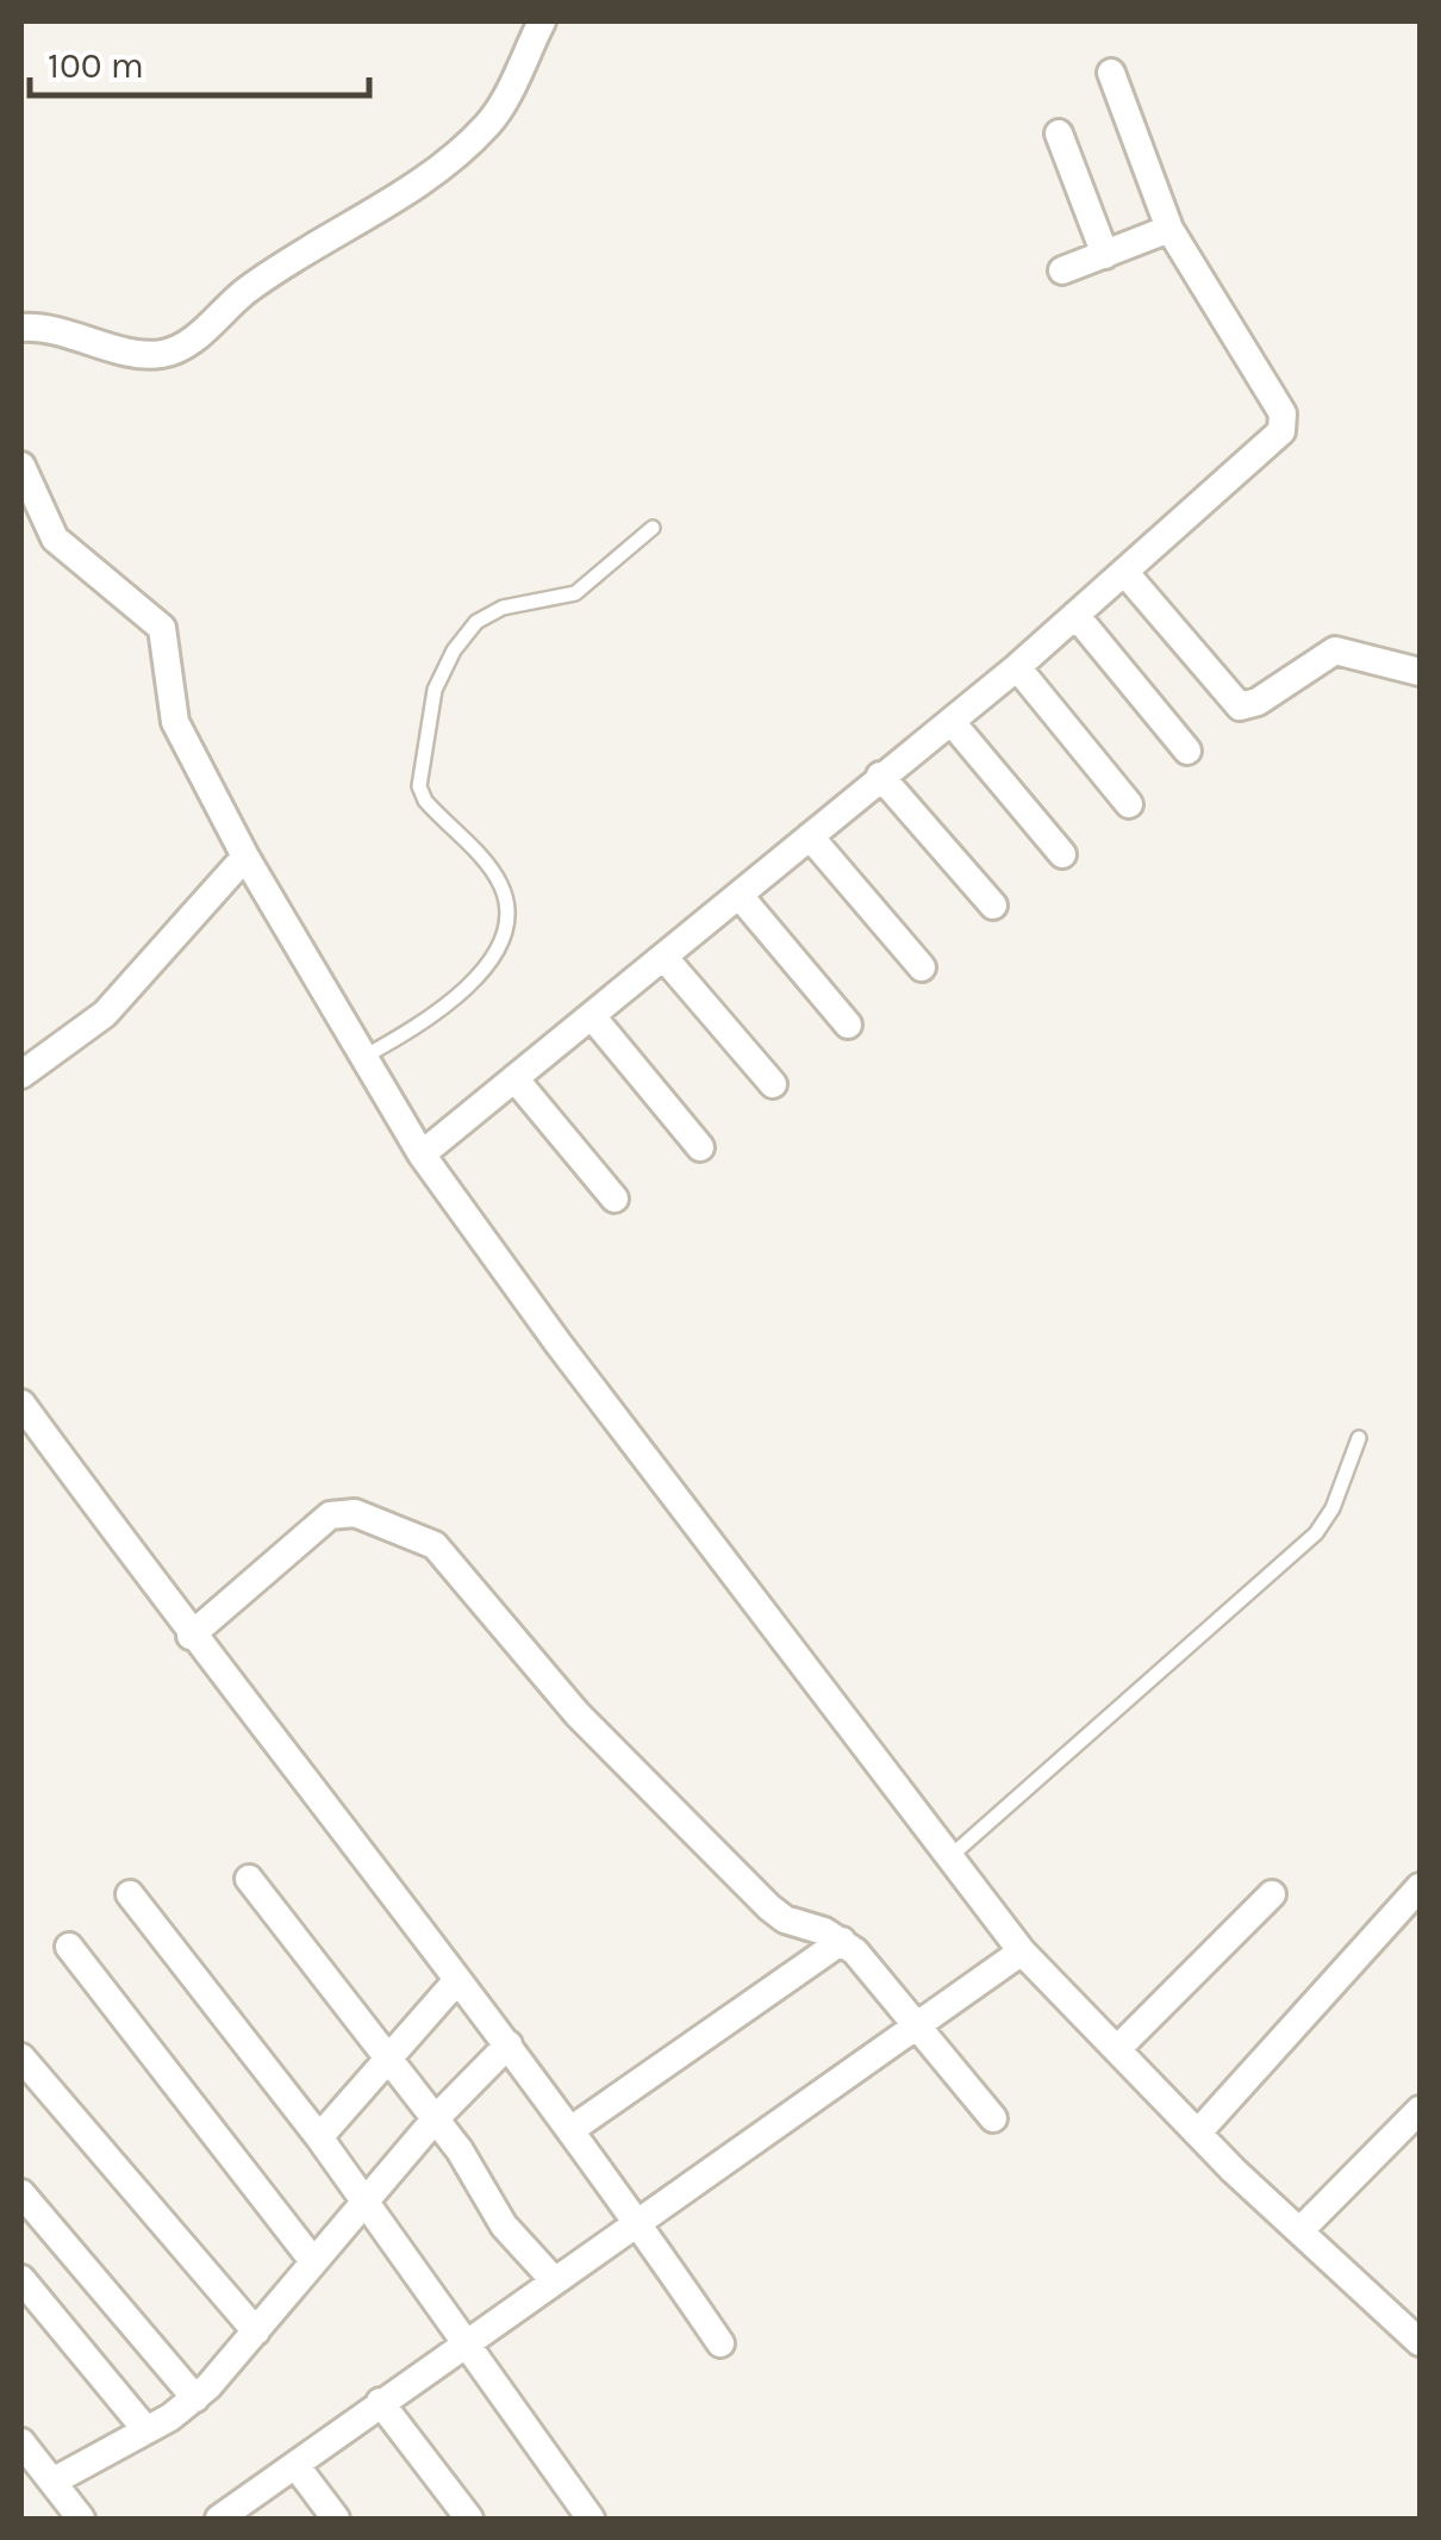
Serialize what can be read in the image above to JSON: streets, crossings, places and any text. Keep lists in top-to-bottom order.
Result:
{
  "scale_bar": "100 m"
}
